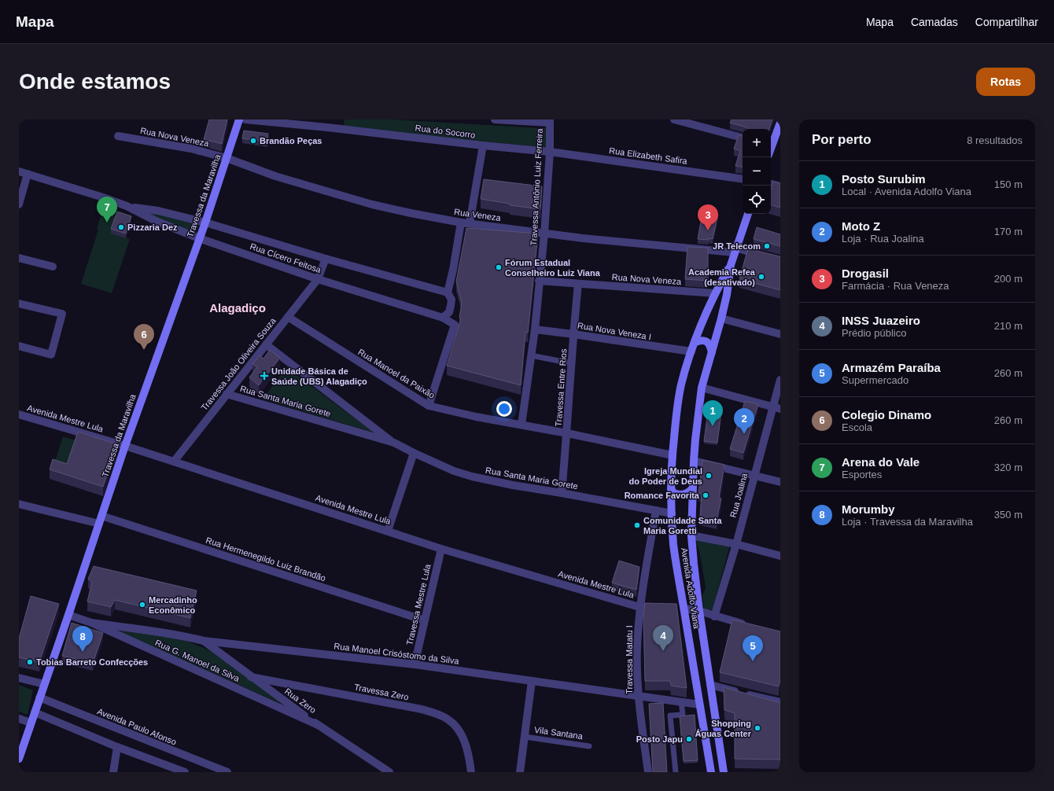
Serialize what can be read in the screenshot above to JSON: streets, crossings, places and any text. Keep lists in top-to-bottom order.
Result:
{
  "streets": {
    "main road": ["Travessa da Maravilha", "Avenida Adolfo Viana"],
    "street": [
      "Rua do Socorro",
      "Rua Nova Veneza",
      "Rua Elizabeth Safira",
      "Travessa Antônio Luiz Ferreira",
      "Rua Veneza",
      "Rua Cícero Feitosa",
      "Rua Nova Veneza I",
      "Travessa João Oliveira Souza",
      "Rua Manoel da Paixão",
      "Travessa Entre Rios",
      "Rua Santa Maria Gorete",
      "Avenida Mestre Lula",
      "Rua Joalina",
      "Rua Hermenegildo Luiz Brandão",
      "Travessa Mestre Lula",
      "Rua Manoel Crisóstomo da Silva",
      "Travessa Matatu I",
      "Rua G. Manoel da Silva",
      "Travessa Zero",
      "Rua Zero",
      "Avenida Paulo Afonso"
    ],
    "lane": ["Vila Santana"]
  },
  "crossings": [
    ["Rua do Socorro", "Rua Elizabeth Safira"],
    ["Rua do Socorro", "Travessa Antônio Luiz Ferreira"],
    ["Rua Nova Veneza", "Travessa Antônio Luiz Ferreira"],
    ["Rua Nova Veneza", "Travessa da Maravilha"],
    ["Rua Nova Veneza", "Rua Veneza"],
    ["Rua Nova Veneza", "Travessa Entre Rios"],
    ["Rua Nova Veneza", "Avenida Adolfo Viana"],
    ["Rua Elizabeth Safira", "Travessa Antônio Luiz Ferreira"],
    ["Travessa Antônio Luiz Ferreira", "Rua Veneza"],
    ["Travessa Antônio Luiz Ferreira", "Rua Nova Veneza I"],
    ["Travessa Antônio Luiz Ferreira", "Rua Manoel da Paixão"],
    ["Travessa da Maravilha", "Rua Veneza"],
    ["Travessa da Maravilha", "Rua Cícero Feitosa"],
    ["Travessa da Maravilha", "Avenida Mestre Lula"],
    ["Travessa da Maravilha", "Rua Hermenegildo Luiz Brandão"],
    ["Travessa da Maravilha", "Rua G. Manoel da Silva"],
    ["Travessa da Maravilha", "Avenida Paulo Afonso"],
    ["Rua Veneza", "Avenida Adolfo Viana"],
    ["Rua Cícero Feitosa", "Travessa João Oliveira Souza"],
    ["Rua Nova Veneza I", "Travessa Entre Rios"],
    ["Rua Nova Veneza I", "Avenida Adolfo Viana"],
    ["Travessa João Oliveira Souza", "Rua Manoel da Paixão"],
    ["Travessa João Oliveira Souza", "Rua Santa Maria Gorete"],
    ["Travessa João Oliveira Souza", "Avenida Mestre Lula"],
    ["Rua Manoel da Paixão", "Travessa Entre Rios"],
    ["Rua Manoel da Paixão", "Avenida Adolfo Viana"],
    ["Travessa Entre Rios", "Rua Santa Maria Gorete"],
    ["Rua Santa Maria Gorete", "Avenida Adolfo Viana"],
    ["Rua Santa Maria Gorete", "Travessa Matatu I"],
    ["Avenida Mestre Lula", "Travessa Mestre Lula"],
    ["Avenida Mestre Lula", "Travessa Matatu I"],
    ["Rua Hermenegildo Luiz Brandão", "Travessa Mestre Lula"],
    ["Avenida Adolfo Viana", "Rua Manoel Crisóstomo da Silva"],
    ["Travessa Mestre Lula", "Rua Manoel Crisóstomo da Silva"],
    ["Rua Manoel Crisóstomo da Silva", "Travessa Matatu I"],
    ["Rua Manoel Crisóstomo da Silva", "Rua G. Manoel da Silva"],
    ["Rua Manoel Crisóstomo da Silva", "Rua Zero"],
    ["Rua G. Manoel da Silva", "Rua Zero"],
    ["Travessa Zero", "Rua Zero"]
  ],
  "districts": ["Alagadiço"],
  "places": {
    "other": [
      "Brandão Peças",
      "Pizzaria Dez",
      "JR Telecom",
      "Fórum Estadual Conselheiro Luiz Viana",
      "Academia Refea (desativado)",
      "Igreja Mundial do Poder de Deus",
      "Romance Favorita",
      "Comunidade Santa Maria Goretti",
      "Mercadinho Econômico",
      "Tobias Barreto Confecções",
      "Shopping Águas Center",
      "Posto Japu"
    ],
    "health": ["Unidade Básica de Saúde (UBS) Alagadiço"]
  },
  "page": {
    "header": "Mapa",
    "nav": ["Mapa", "Camadas", "Compartilhar"],
    "buttons": "Rotas",
    "title": "Onde estamos",
    "heading": ["Por perto", "8 resultados"],
    "map_buttons": ["+", "−"],
    "list": [
      {
        "mark": "1",
        "name": "Posto Surubim",
        "note": "Local · Avenida Adolfo Viana",
        "value": "150 m"
      },
      {
        "mark": "2",
        "name": "Moto Z",
        "note": "Loja · Rua Joalina",
        "value": "170 m"
      },
      {
        "mark": "3",
        "name": "Drogasil",
        "note": "Farmácia · Rua Veneza",
        "value": "200 m"
      },
      {
        "mark": "4",
        "name": "INSS Juazeiro",
        "note": "Prédio público",
        "value": "210 m"
      },
      {
        "mark": "5",
        "name": "Armazém Paraíba",
        "note": "Supermercado",
        "value": "260 m"
      },
      {
        "mark": "6",
        "name": "Colegio Dinamo",
        "note": "Escola",
        "value": "260 m"
      },
      {
        "mark": "7",
        "name": "Arena do Vale",
        "note": "Esportes",
        "value": "320 m"
      },
      {
        "mark": "8",
        "name": "Morumby",
        "note": "Loja · Travessa da Maravilha",
        "value": "350 m"
      }
    ],
    "pins": [
      "7",
      "3",
      "6",
      "1",
      "2",
      "4",
      "8",
      "5"
    ]
  }
}
